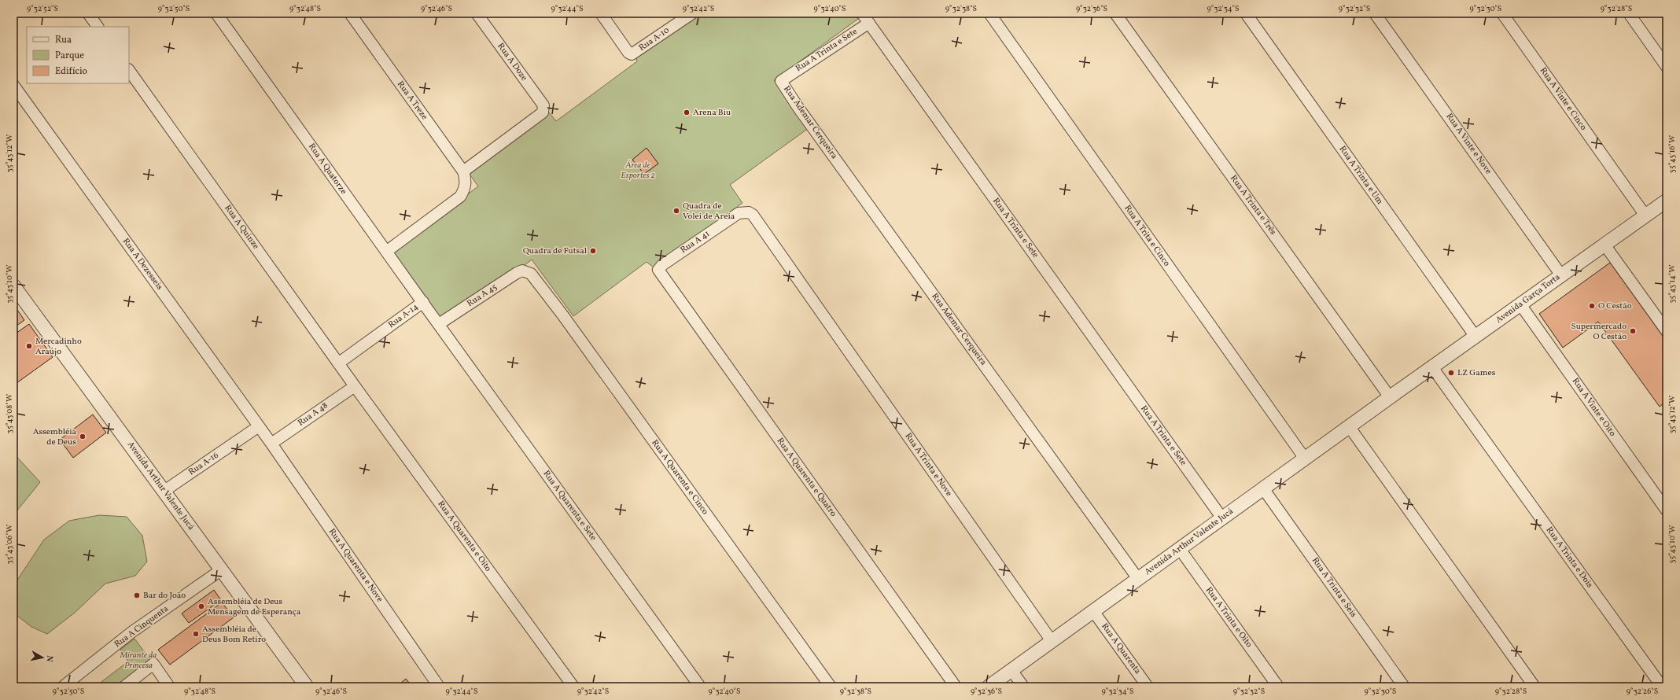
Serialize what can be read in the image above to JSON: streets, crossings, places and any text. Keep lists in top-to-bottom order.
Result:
{
  "streets": {
    "street": [
      "Rua A-10",
      "Rua A Trinta e Sete",
      "Rua A Doze",
      "Rua A Vinte e Cinco",
      "Rua A Treze",
      "Rua Ademar Cerqueira",
      "Rua A Vinte e Nove",
      "Rua A Quatorze",
      "Rua A Trinta e Um",
      "Rua A Trinta e Três",
      "Rua A Quinze",
      "Rua A Trita e Cinco",
      "Rua A 41",
      "Rua A Dezesseis",
      "Rua A 45",
      "Avenida Garça Torta",
      "Rua A-14",
      "Rua A Vinte e Oito",
      "Rua A 48",
      "Rua A-16",
      "Rua A Trinta e Nove",
      "Rua A Quarenta e Cinco",
      "Rua A Quarenta e Quatro",
      "Avenida Arthur Valente Jucá",
      "Rua A Quarenta e Sete",
      "Rua A Quarenta e Oito",
      "Rua A Trinta e Dois",
      "Rua A Quarenta e Nove",
      "Rua A Trinta e Seis",
      "Rua A Trinta e Oito",
      "Rua A Cinquenta",
      "Rua A Quarenta"
    ]
  },
  "crossings": [
    ["Rua A Trinta e Sete", "Rua Ademar Cerqueira"],
    ["Rua A Trinta e Sete", "Avenida Arthur Valente Jucá"],
    ["Rua A Doze", "Rua A Treze"],
    ["Rua A Vinte e Cinco", "Avenida Garça Torta"],
    ["Rua Ademar Cerqueira", "Avenida Arthur Valente Jucá"],
    ["Rua A Vinte e Nove", "Avenida Garça Torta"],
    ["Rua A Quatorze", "Rua A 45"],
    ["Rua A Quatorze", "Rua A-14"],
    ["Rua A Quatorze", "Rua A Quarenta e Sete"],
    ["Rua A Trinta e Um", "Avenida Garça Torta"],
    ["Rua A Trinta e Três", "Avenida Garça Torta"],
    ["Rua A Trinta e Três", "Avenida Arthur Valente Jucá"],
    ["Rua A Quinze", "Rua A-14"],
    ["Rua A Quinze", "Rua A 48"],
    ["Rua A Quinze", "Rua A Quarenta e Oito"],
    ["Rua A Trita e Cinco", "Avenida Arthur Valente Jucá"],
    ["Rua A 41", "Rua A Trinta e Nove"],
    ["Rua A 41", "Rua A Quarenta e Quatro"],
    ["Rua A Dezesseis", "Rua A 48"],
    ["Rua A Dezesseis", "Rua A-16"],
    ["Rua A Dezesseis", "Rua A Quarenta e Nove"],
    ["Rua A 45", "Rua A Quarenta e Cinco"],
    ["Rua A 45", "Rua A Quarenta e Sete"],
    ["Avenida Garça Torta", "Rua A Vinte e Oito"],
    ["Avenida Garça Torta", "Avenida Arthur Valente Jucá"],
    ["Avenida Garça Torta", "Rua A Trinta e Dois"],
    ["Rua A 48", "Rua A Quarenta e Oito"],
    ["Rua A 48", "Rua A Quarenta e Nove"],
    ["Rua A-16", "Avenida Arthur Valente Jucá"],
    ["Rua A Trinta e Nove", "Avenida Arthur Valente Jucá"],
    ["Avenida Arthur Valente Jucá", "Rua A Trinta e Seis"],
    ["Avenida Arthur Valente Jucá", "Rua A Trinta e Oito"],
    ["Avenida Arthur Valente Jucá", "Rua A Cinquenta"],
    ["Avenida Arthur Valente Jucá", "Rua A Quarenta"]
  ],
  "parks": ["Área de Esportes 2", "Mirante da Princesa"],
  "places": [
    "Arena Biu",
    "Quadra de Volei de Areia",
    "Quadra de Futsal",
    "O Cestão",
    "Supermercado O Cestão",
    "Mercadinho Araújo",
    "LZ Games",
    "Assembléia de Deus",
    "Bar do João",
    "Assembléia de Deus Mensagem de Esperança",
    "Assembléia de Deus Bom Retiro"
  ],
  "legend": ["Rua", "Parque", "Edifício"],
  "north": "right",
  "coordinates": [
    "9°32'52\"S",
    "9°32'50\"S",
    "9°32'48\"S",
    "9°32'46\"S",
    "9°32'44\"S",
    "9°32'42\"S",
    "9°32'40\"S",
    "9°32'38\"S",
    "9°32'36\"S",
    "9°32'34\"S",
    "9°32'32\"S",
    "9°32'30\"S",
    "9°32'28\"S",
    "35°43'12\"W",
    "35°43'16\"W",
    "35°43'10\"W",
    "35°43'14\"W",
    "35°43'08\"W",
    "35°43'06\"W",
    "9°32'26\"S"
  ]
}
